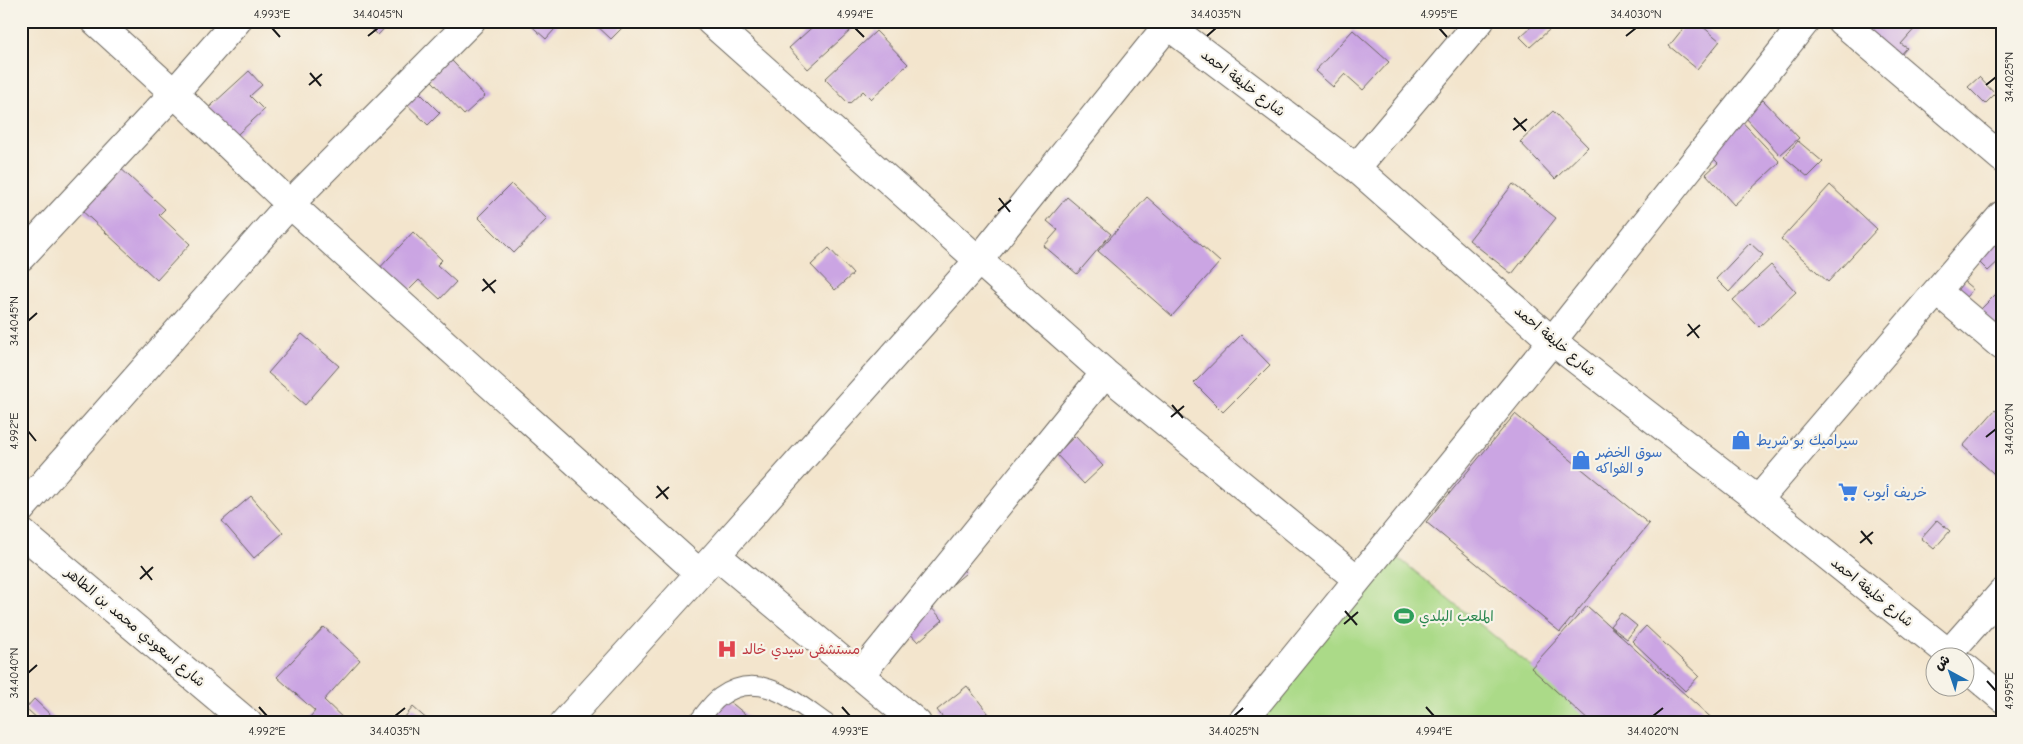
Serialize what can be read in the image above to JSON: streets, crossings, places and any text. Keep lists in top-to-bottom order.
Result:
{
  "streets": {
    "street": ["شارع خليفة احمد", "شارع اسعودي محمد بن الطاهر"]
  },
  "places": {
    "shop": ["سيراميك بو شريط", "سوق الخضر و الفواكه"],
    "supermarket": ["خريف أيوب"],
    "sports": ["الملعب البلدي"],
    "hospital": ["مستشفى سيدي خالد"]
  },
  "north": "top left",
  "coordinates": [
    "4.993°E",
    "34.4045°N",
    "4.994°E",
    "34.4035°N",
    "4.995°E",
    "34.4030°N",
    "34.4025°N",
    "34.4020°N",
    "4.992°E",
    "34.4040°N"
  ]
}
